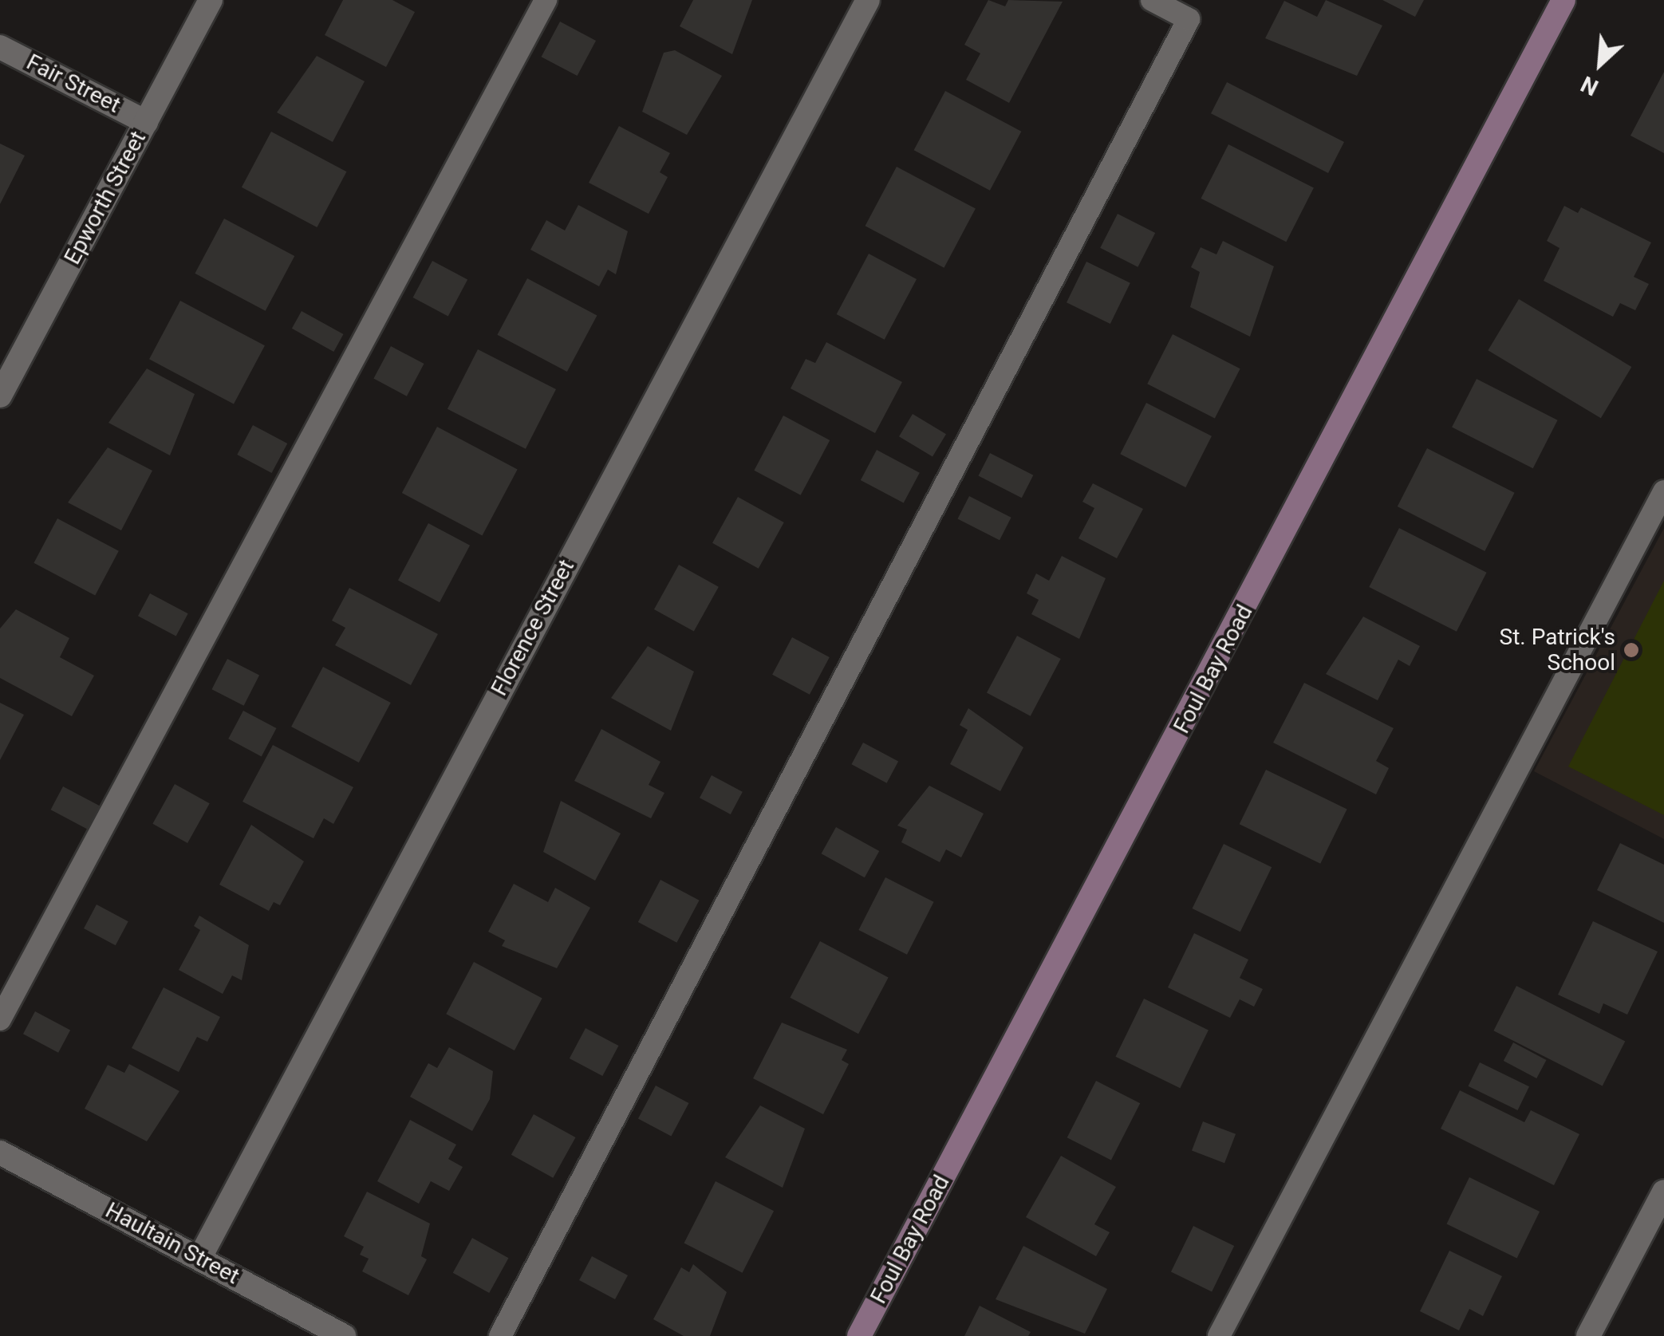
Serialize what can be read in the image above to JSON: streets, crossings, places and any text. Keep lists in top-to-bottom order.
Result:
{
  "streets": {
    "main road": ["Foul Bay Road"],
    "street": [
      "Fair Street",
      "Epworth Street",
      "Florence Street",
      "Haultain Street"
    ]
  },
  "crossings": [
    ["Fair Street", "Epworth Street"],
    ["Florence Street", "Haultain Street"]
  ],
  "places": ["St. Patrick's School"],
  "north": "bottom left"
}
